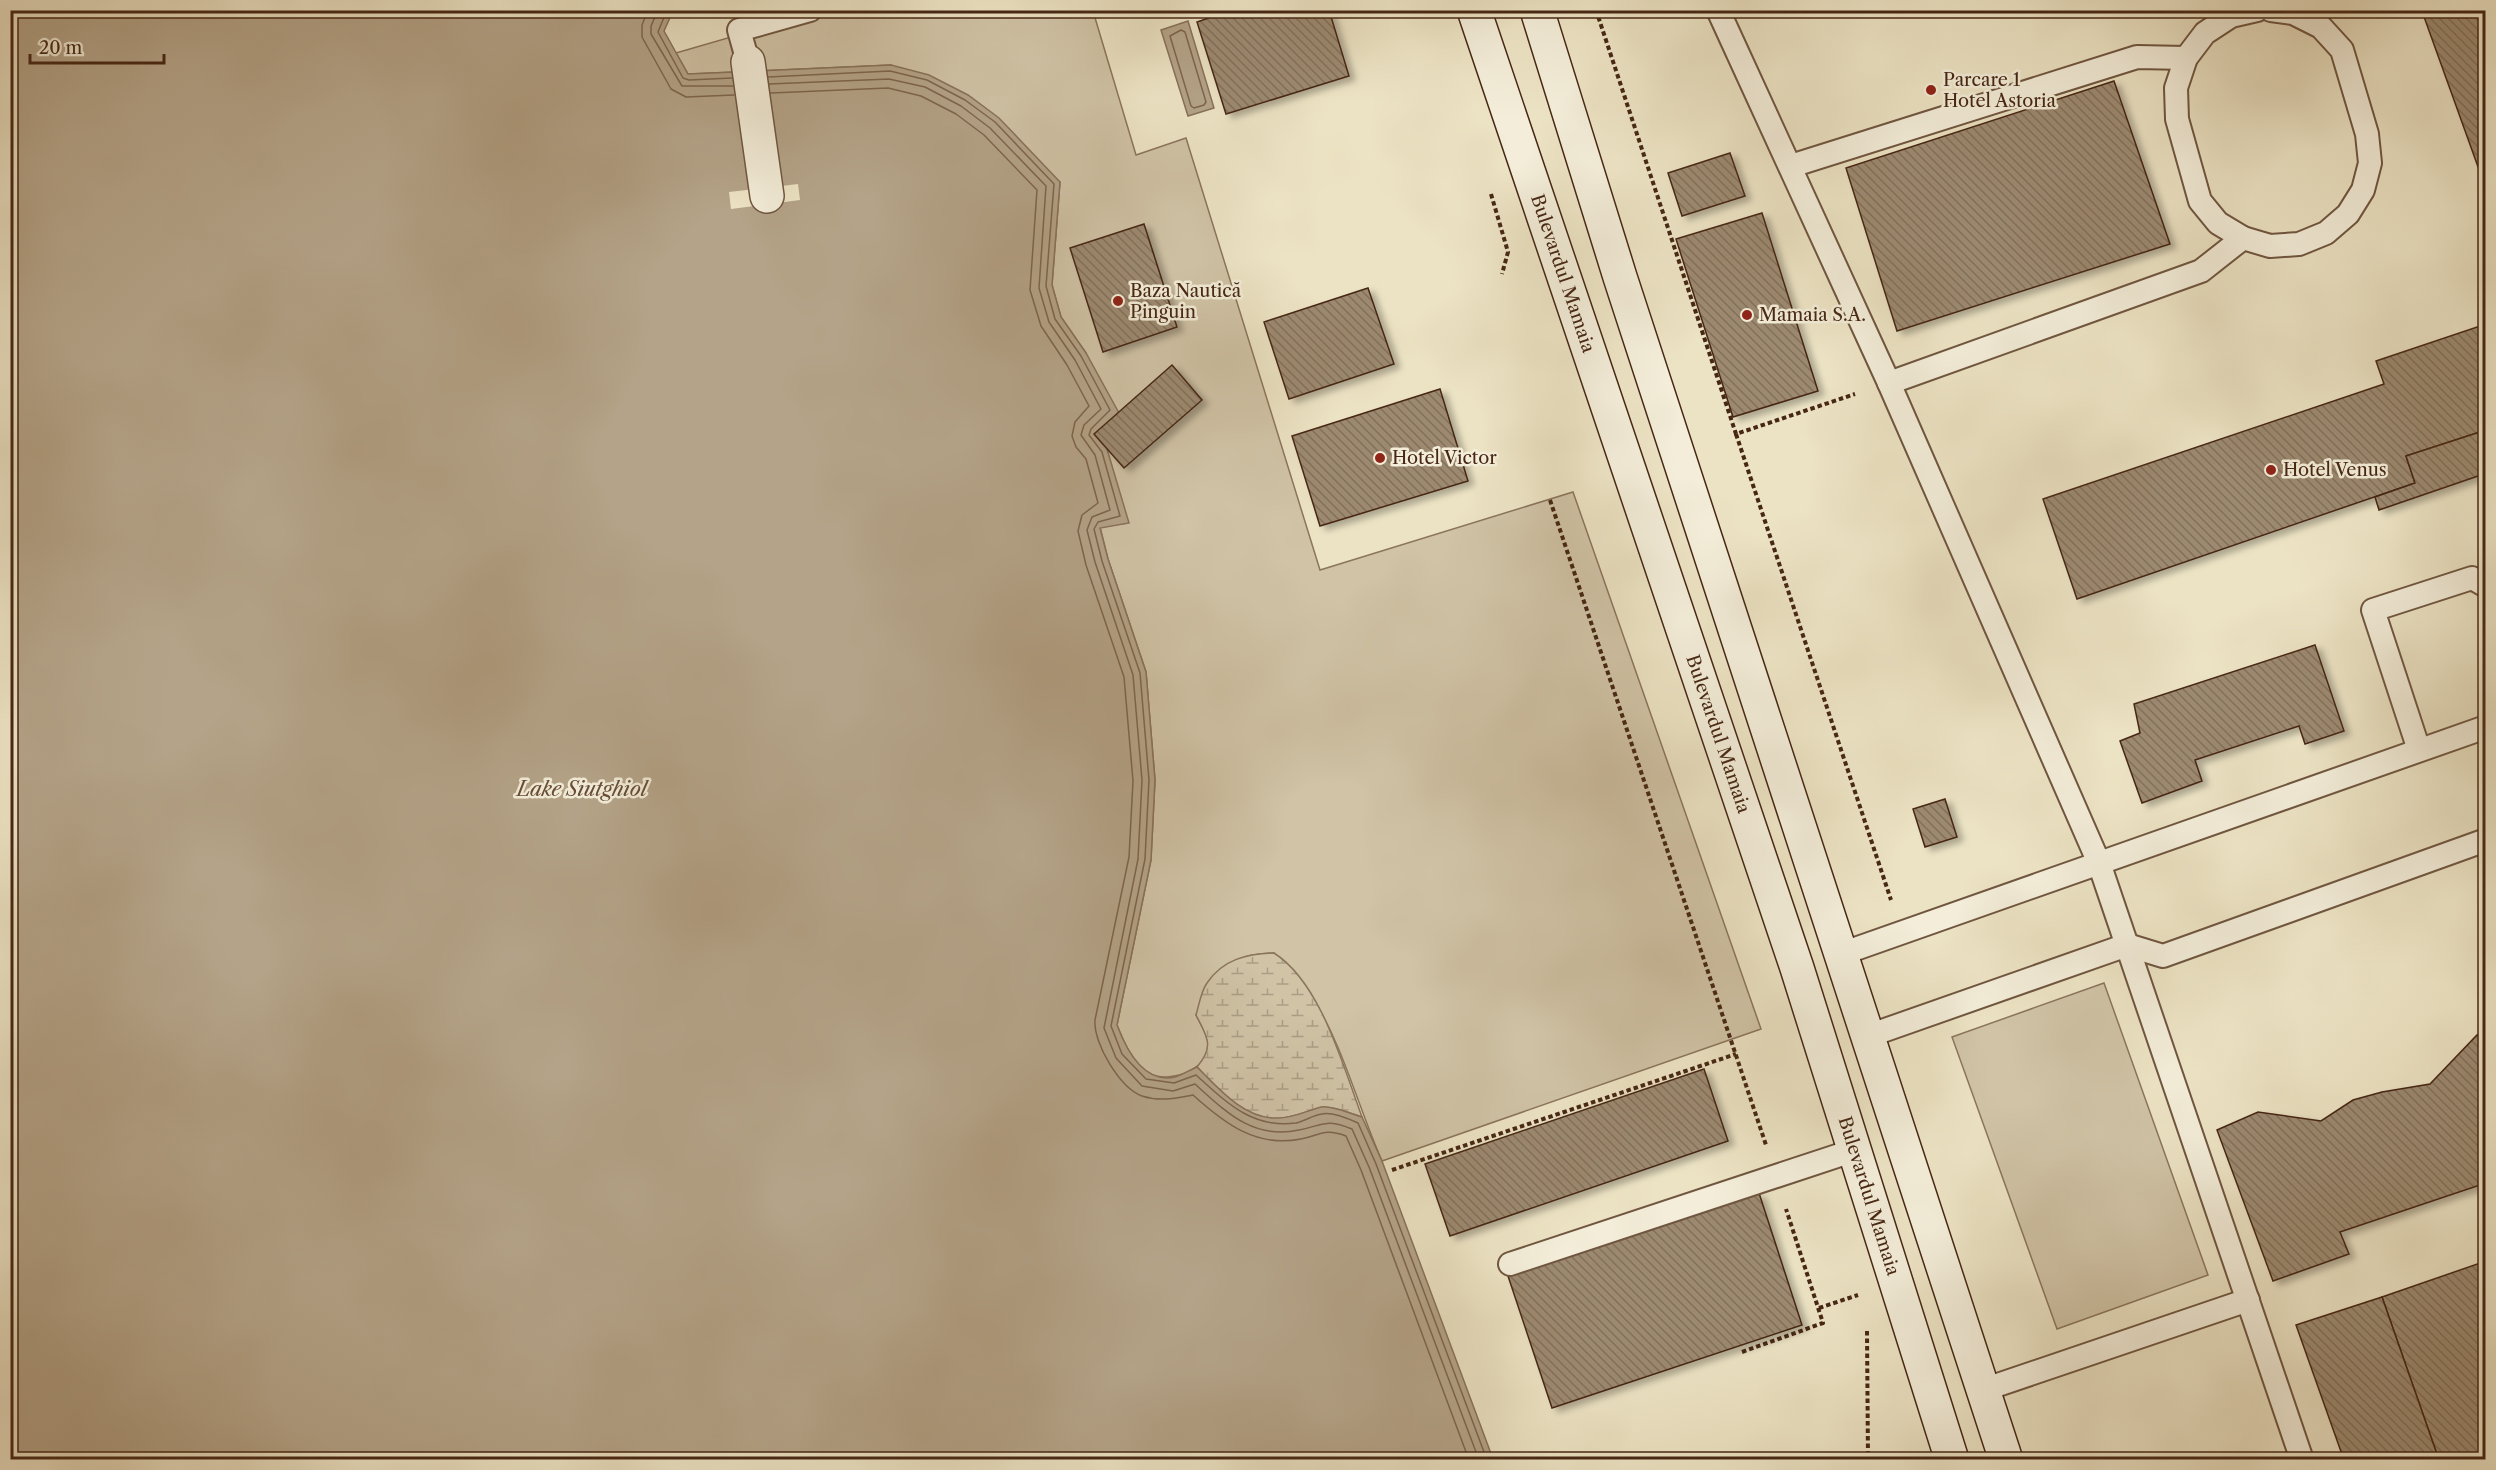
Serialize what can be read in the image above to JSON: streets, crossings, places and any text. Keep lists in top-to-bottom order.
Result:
{
  "streets": {
    "main road": ["Bulevardul Mamaia"]
  },
  "water": ["Lake Siutghiol"],
  "places": [
    "Parcare 1 Hotel Astoria",
    "Baza Nautică Pinguin",
    "Mamaia S.A.",
    "Hotel Victor",
    "Hotel Venus"
  ],
  "scale_bar": "20 m"
}
